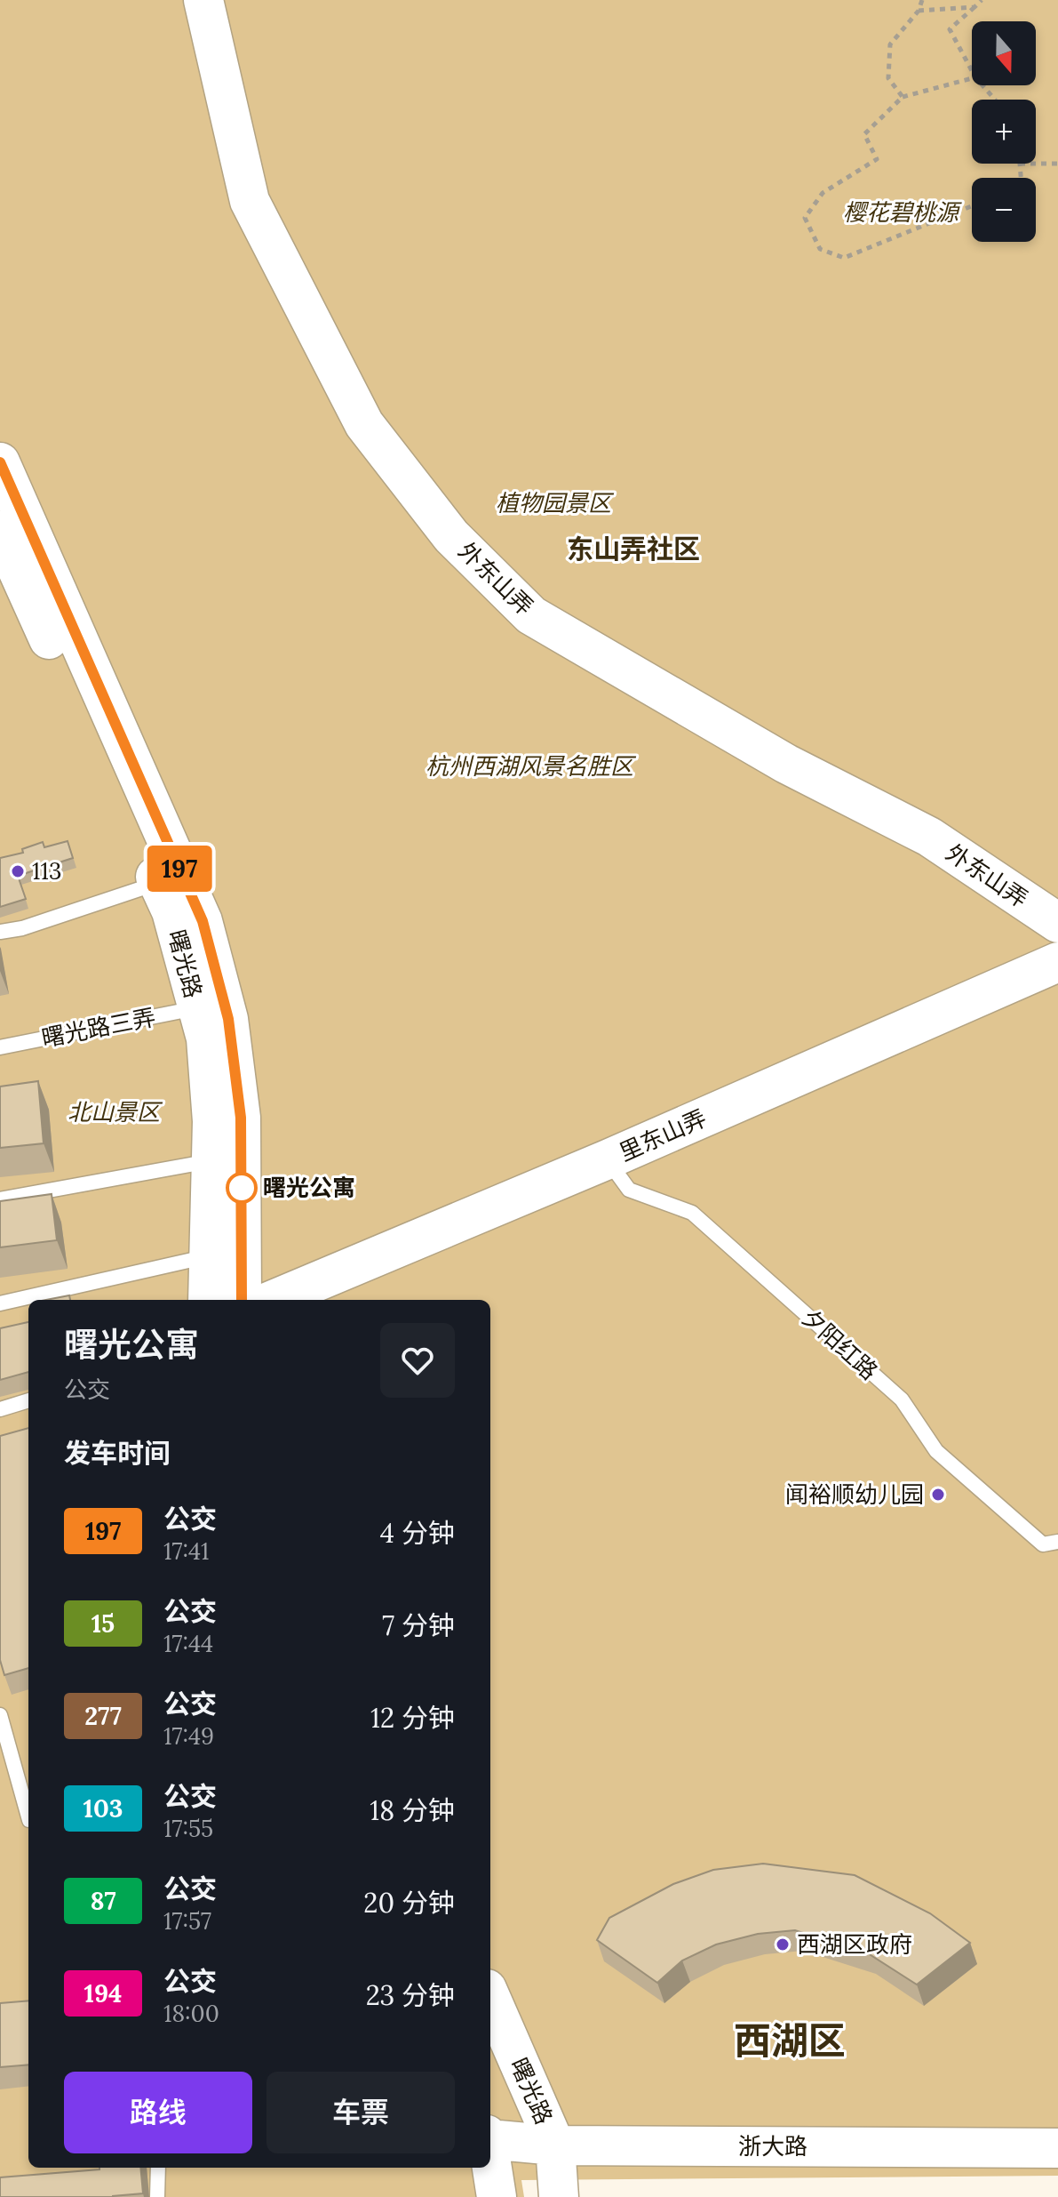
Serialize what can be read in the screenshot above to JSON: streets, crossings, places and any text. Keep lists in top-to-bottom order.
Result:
{
  "streets": {
    "main road": [
      "外东山弄",
      "曙光路",
      "里东山弄",
      "浙大路"
    ],
    "lane": ["曙光路三弄", "夕阳红路"]
  },
  "crossings": [
    ["曙光路", "曙光路三弄"],
    ["曙光路", "浙大路"],
    ["里东山弄", "夕阳红路"]
  ],
  "districts": ["东山弄社区", "西湖区"],
  "parks": [
    "樱花碧桃源",
    "植物园景区",
    "杭州西湖风景名胜区",
    "北山景区"
  ],
  "places": [
    "113",
    "曙光公寓",
    "闻裕顺幼儿园",
    "西湖区政府"
  ],
  "lines": ["bus line 197"],
  "north": "bottom",
  "page": {
    "on_map": "197",
    "map_buttons": ["+", "−"],
    "heading": [
      ["曙光公寓", "公交"],
      "发车时间"
    ],
    "list": [
      {
        "mark": "197",
        "name": "公交",
        "note": "17:41",
        "value": "4 分钟"
      },
      {
        "mark": "15",
        "name": "公交",
        "note": "17:44",
        "value": "7 分钟"
      },
      {
        "mark": "277",
        "name": "公交",
        "note": "17:49",
        "value": "12 分钟"
      },
      {
        "mark": "103",
        "name": "公交",
        "note": "17:55",
        "value": "18 分钟"
      },
      {
        "mark": "87",
        "name": "公交",
        "note": "17:57",
        "value": "20 分钟"
      },
      {
        "mark": "194",
        "name": "公交",
        "note": "18:00",
        "value": "23 分钟"
      }
    ],
    "buttons": ["路线", "车票"]
  }
}
